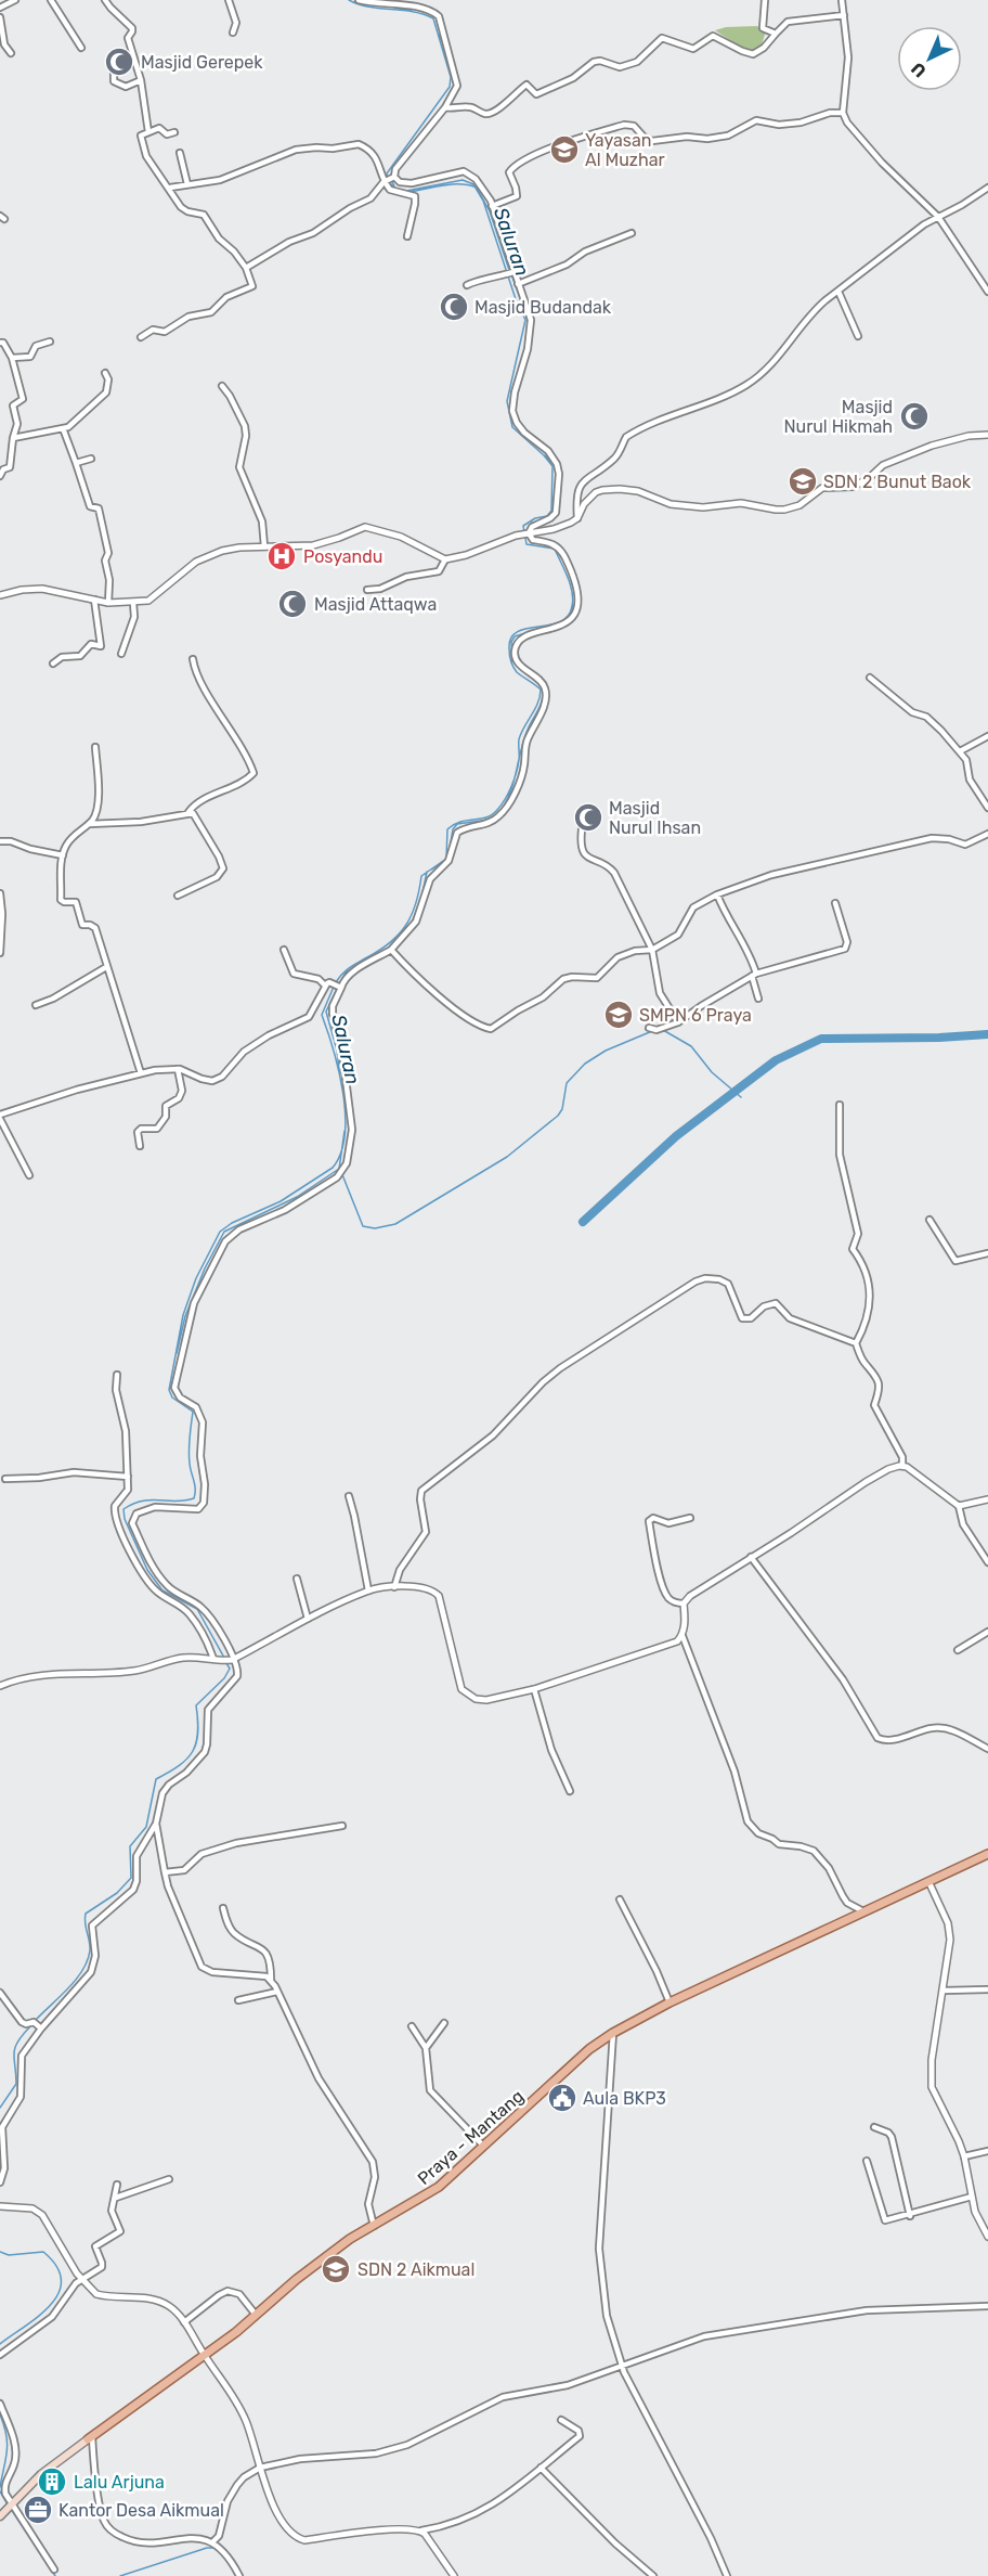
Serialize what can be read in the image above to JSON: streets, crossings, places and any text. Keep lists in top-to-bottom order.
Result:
{
  "streets": {
    "main road": ["Praya - Mantang"]
  },
  "water": ["Saluran"],
  "places": {
    "mosque": [
      "Masjid Gerepek",
      "Masjid Budandak",
      "Masjid Nurul Hikmah",
      "Masjid Attaqwa",
      "Masjid Nurul Ihsan"
    ],
    "school or university": [
      "Yayasan Al Muzhar",
      "SDN 2 Bunut Baok",
      "SMPN 6 Praya",
      "SDN 2 Aikmual"
    ],
    "hospital": ["Posyandu"],
    "public building": ["Aula BKP3"],
    "building": ["Lalu Arjuna"],
    "office": ["Kantor Desa Aikmual"]
  },
  "north": "bottom left"
}
